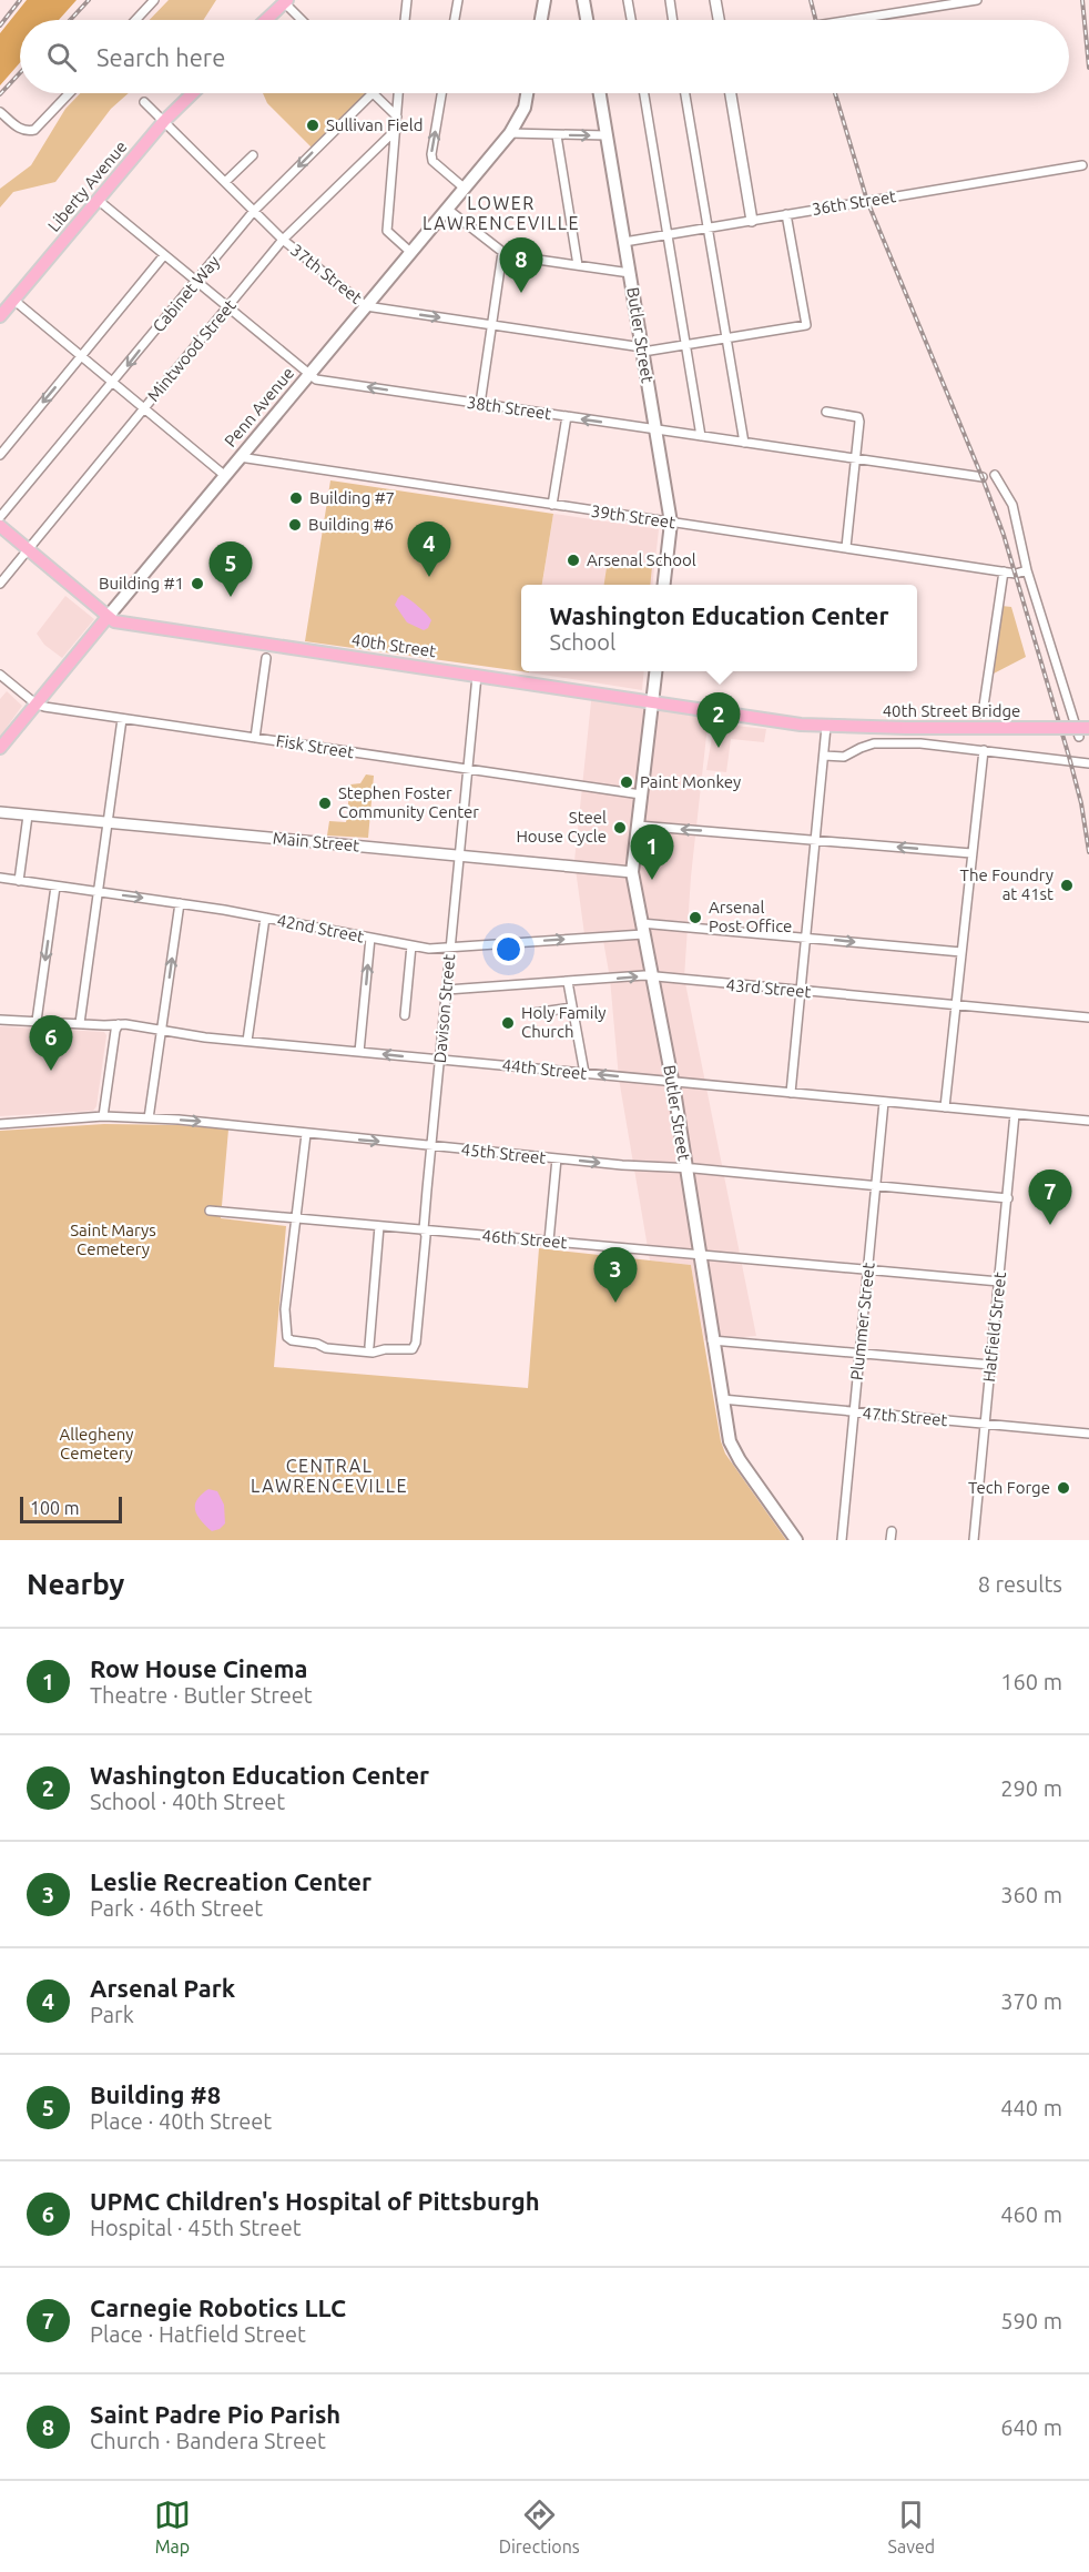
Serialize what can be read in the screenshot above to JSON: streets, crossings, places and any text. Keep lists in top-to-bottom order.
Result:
{
  "streets": {
    "main road": [
      "Liberty Avenue",
      "Butler Street",
      "Penn Avenue",
      "40th Street",
      "40th Street Bridge"
    ],
    "street": [
      "36th Street",
      "37th Street",
      "Cabinet Way",
      "Mintwood Street",
      "38th Street",
      "39th Street",
      "Fisk Street",
      "Main Street",
      "42nd Street",
      "43rd Street",
      "Davison Street",
      "44th Street",
      "45th Street",
      "46th Street",
      "Plummer Street",
      "Hatfield Street",
      "47th Street"
    ]
  },
  "crossings": [
    ["Liberty Avenue", "37th Street"],
    ["Liberty Avenue", "38th Street"],
    ["36th Street", "37th Street"],
    ["36th Street", "Butler Street"],
    ["37th Street", "Cabinet Way"],
    ["37th Street", "Butler Street"],
    ["37th Street", "Mintwood Street"],
    ["37th Street", "Penn Avenue"],
    ["Cabinet Way", "38th Street"],
    ["Butler Street", "38th Street"],
    ["Butler Street", "39th Street"],
    ["Butler Street", "40th Street"],
    ["Butler Street", "Fisk Street"],
    ["Butler Street", "Main Street"],
    ["Butler Street", "42nd Street"],
    ["Butler Street", "43rd Street"],
    ["Butler Street", "44th Street"],
    ["Butler Street", "45th Street"],
    ["Butler Street", "46th Street"],
    ["Butler Street", "47th Street"],
    ["Mintwood Street", "38th Street"],
    ["Mintwood Street", "40th Street"],
    ["Penn Avenue", "38th Street"],
    ["Penn Avenue", "39th Street"],
    ["Penn Avenue", "40th Street"],
    ["Penn Avenue", "Fisk Street"],
    ["40th Street", "40th Street Bridge"],
    ["40th Street", "Davison Street"],
    ["Fisk Street", "Davison Street"],
    ["Main Street", "Davison Street"],
    ["42nd Street", "Davison Street"],
    ["43rd Street", "Davison Street"],
    ["Davison Street", "44th Street"],
    ["Davison Street", "45th Street"],
    ["Davison Street", "46th Street"],
    ["44th Street", "Plummer Street"],
    ["44th Street", "Hatfield Street"],
    ["45th Street", "Plummer Street"],
    ["45th Street", "Hatfield Street"],
    ["46th Street", "Plummer Street"],
    ["46th Street", "Hatfield Street"],
    ["Plummer Street", "47th Street"],
    ["Hatfield Street", "47th Street"]
  ],
  "one_way": ["42nd Street", "45th Street"],
  "districts": ["LOWER LAWRENCEVILLE", "CENTRAL LAWRENCEVILLE"],
  "parks": ["Saint Marys Cemetery", "Allegheny Cemetery"],
  "places": [
    "Sullivan Field",
    "Building #7",
    "Building #6",
    "Arsenal School",
    "Building #1",
    "Paint Monkey",
    "Stephen Foster Community Center",
    "Steel House Cycle",
    "The Foundry at 41st",
    "Arsenal Post Office",
    "Holy Family Church",
    "Tech Forge"
  ],
  "scale_bar": "100 m",
  "page": {
    "search": "Search here",
    "pins": [
      "8",
      "4",
      "5",
      "2",
      "1",
      "6",
      "7",
      "3"
    ],
    "popup": ["Washington Education Center", "School"],
    "scale": "100 m",
    "heading": ["Nearby", "8 results"],
    "list": [
      {
        "mark": "1",
        "name": "Row House Cinema",
        "note": "Theatre · Butler Street",
        "value": "160 m"
      },
      {
        "mark": "2",
        "name": "Washington Education Center",
        "note": "School · 40th Street",
        "value": "290 m"
      },
      {
        "mark": "3",
        "name": "Leslie Recreation Center",
        "note": "Park · 46th Street",
        "value": "360 m"
      },
      {
        "mark": "4",
        "name": "Arsenal Park",
        "note": "Park",
        "value": "370 m"
      },
      {
        "mark": "5",
        "name": "Building #8",
        "note": "Place · 40th Street",
        "value": "440 m"
      },
      {
        "mark": "6",
        "name": "UPMC Children's Hospital of Pittsburgh",
        "note": "Hospital · 45th Street",
        "value": "460 m"
      },
      {
        "mark": "7",
        "name": "Carnegie Robotics LLC",
        "note": "Place · Hatfield Street",
        "value": "590 m"
      },
      {
        "mark": "8",
        "name": "Saint Padre Pio Parish",
        "note": "Church · Bandera Street",
        "value": "640 m"
      }
    ],
    "nav": ["Map", "Directions", "Saved"]
  }
}
